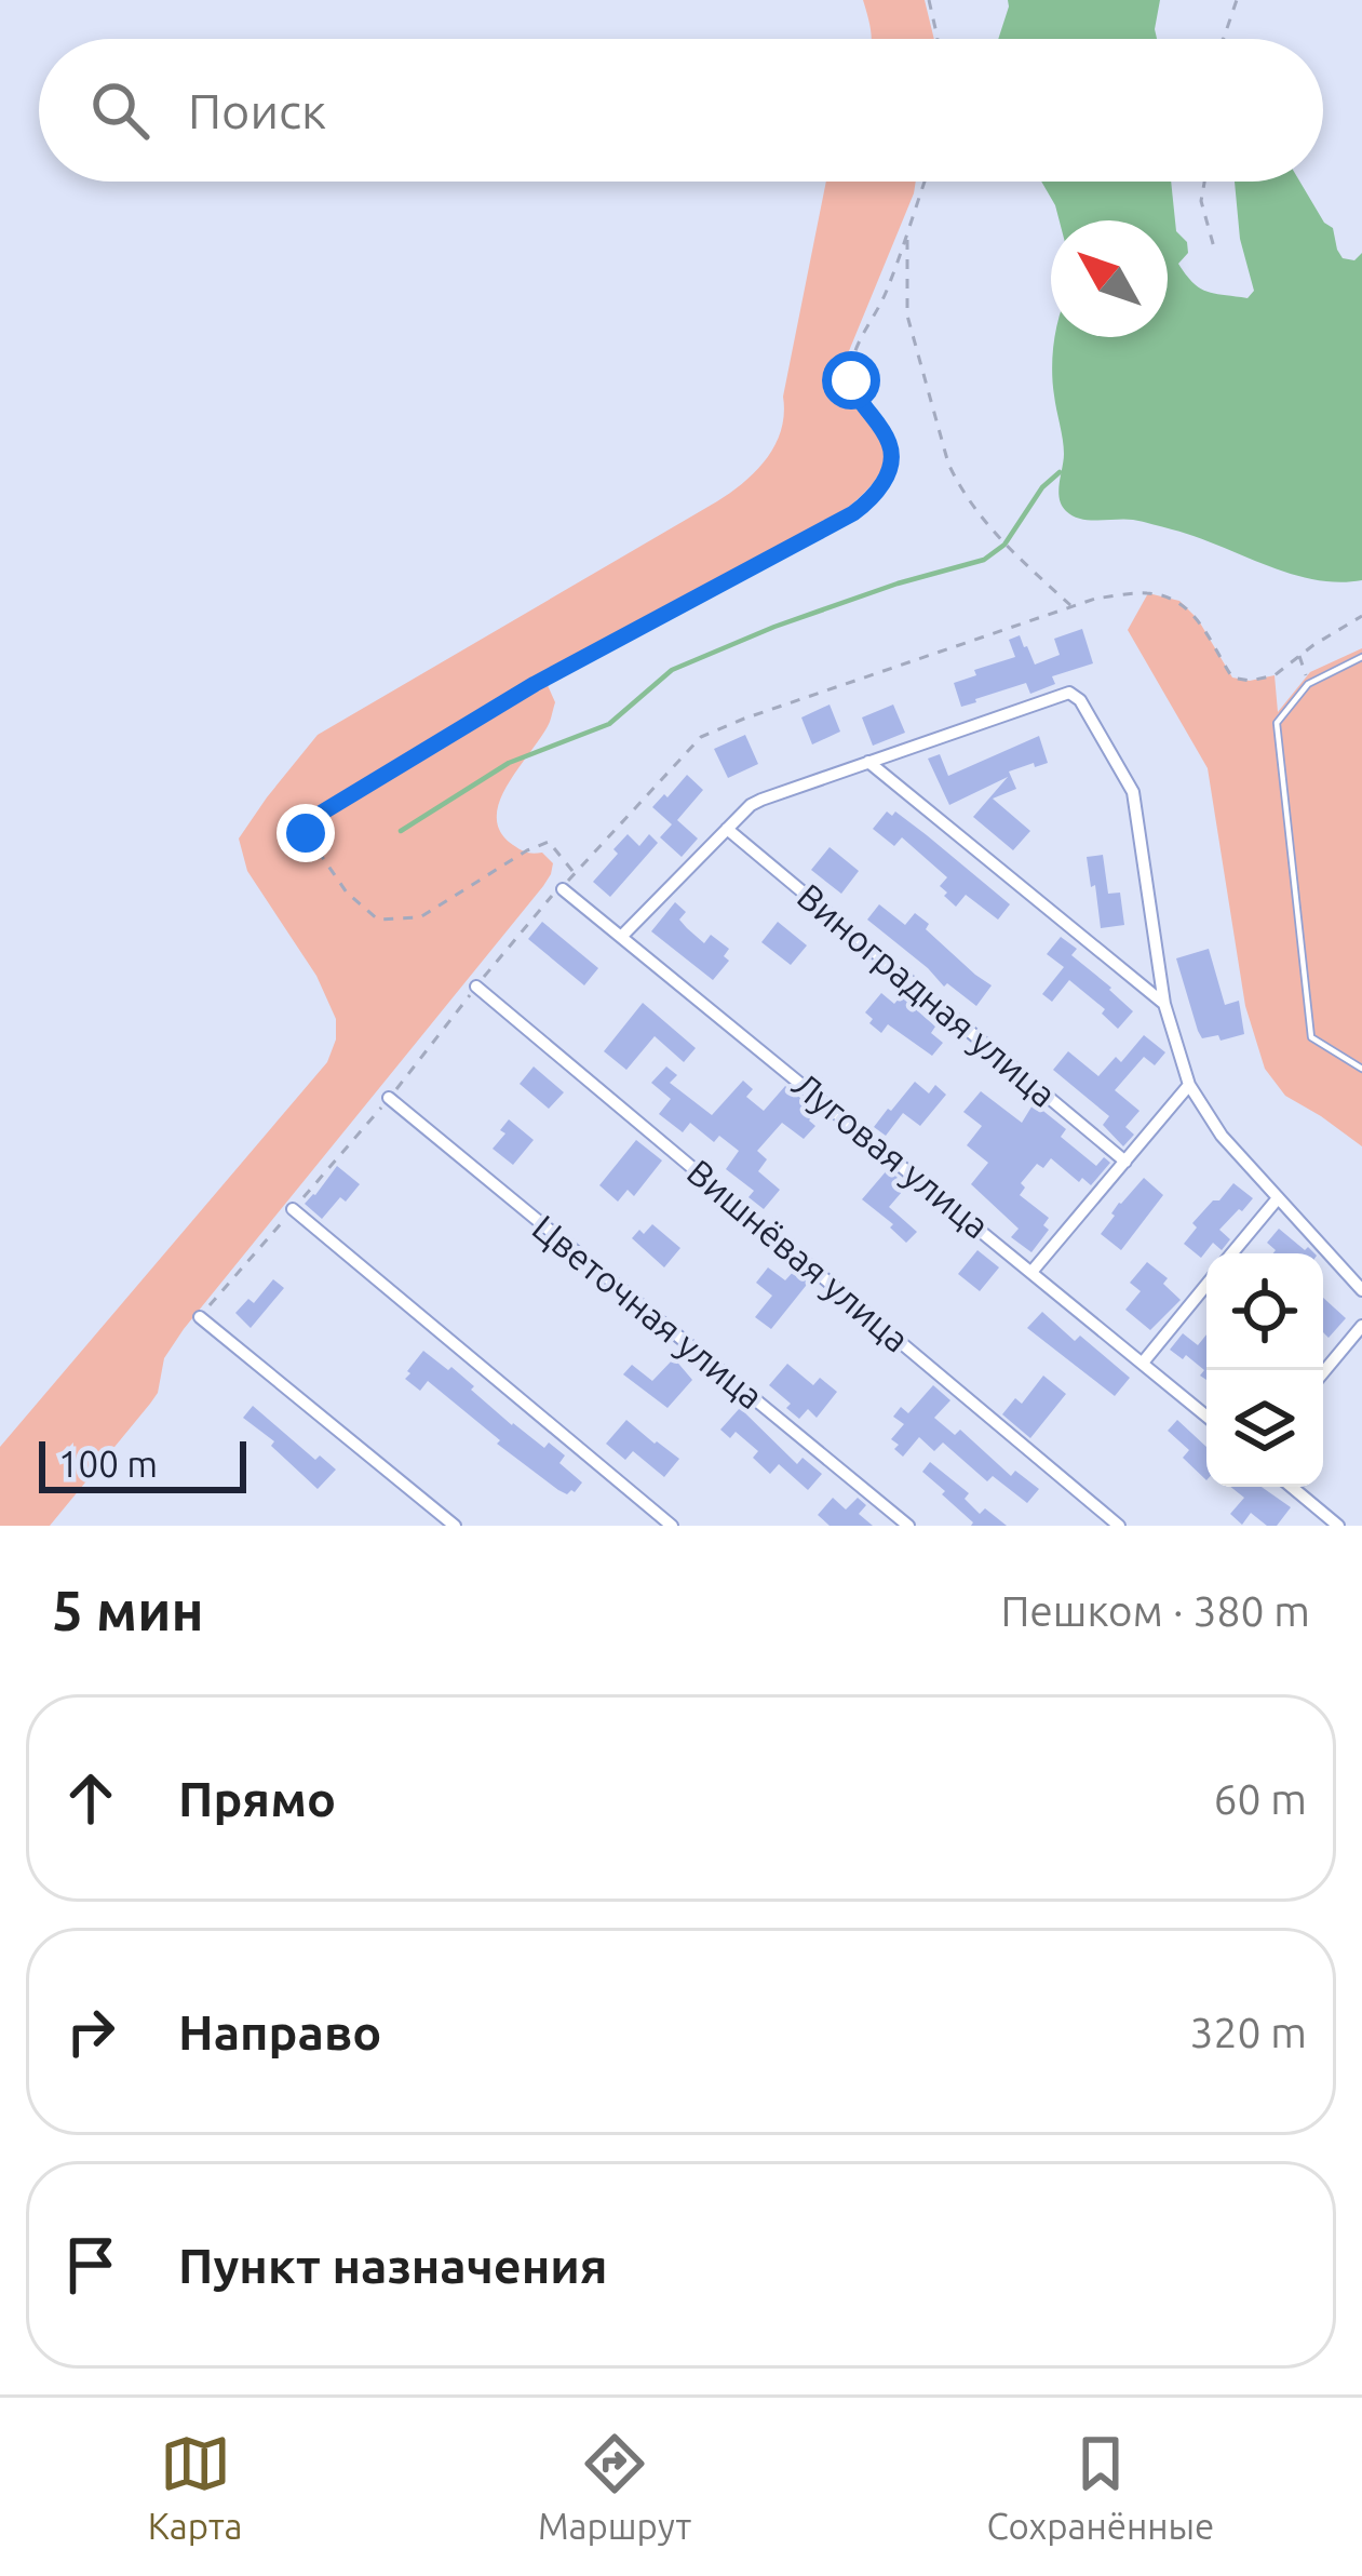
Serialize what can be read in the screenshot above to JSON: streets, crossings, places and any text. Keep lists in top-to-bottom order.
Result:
{
  "streets": {
    "street": [
      "Виноградная улица",
      "Луговая улица",
      "Вишнёвая улица",
      "Цветочная улица"
    ]
  },
  "scale_bar": "100 m",
  "north": "top left",
  "page": {
    "search": "Поиск",
    "scale": "100 m",
    "heading": ["5 мин", "Пешком · 380 m"],
    "list": [
      ["Прямо", "60 m"],
      ["Направо", "320 m"],
      "Пункт назначения"
    ],
    "nav": ["Карта", "Маршрут", "Сохранённые"]
  }
}
